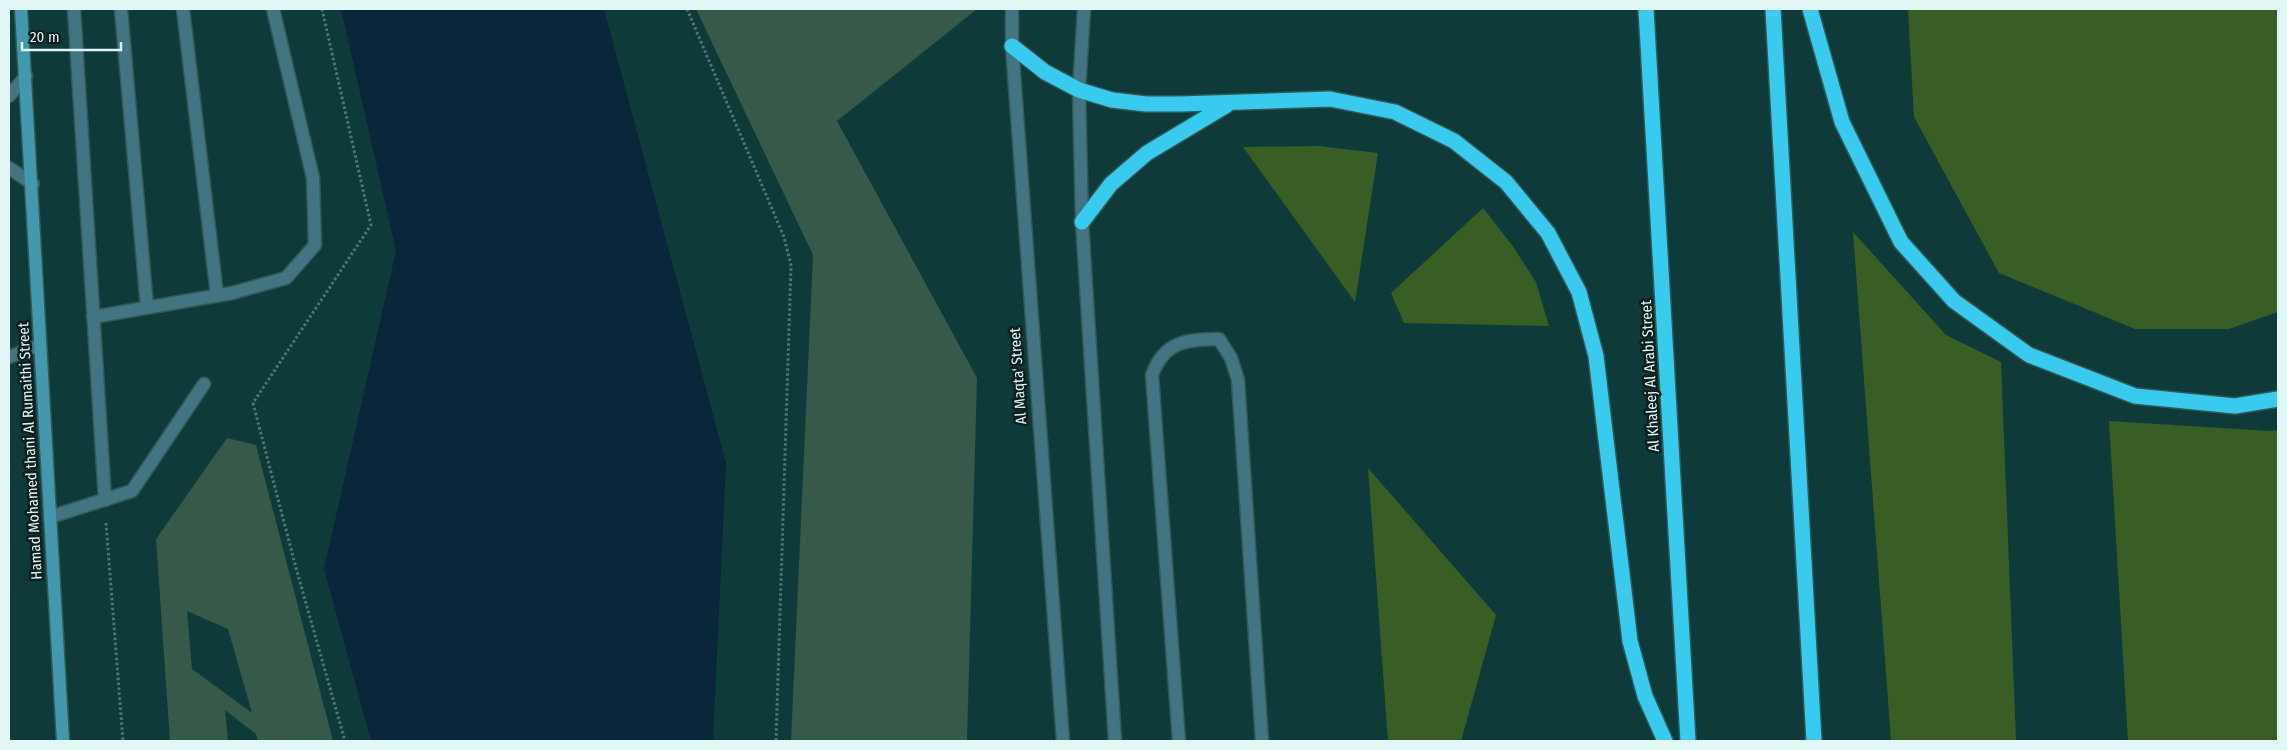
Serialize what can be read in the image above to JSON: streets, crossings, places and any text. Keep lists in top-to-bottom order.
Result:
{
  "streets": {
    "highway": ["Al Khaleej Al Arabi Street"],
    "main road": ["Hamad Mohamed thani Al Rumaithi Street"],
    "street": ["Al Maqta' Street"]
  },
  "scale_bar": "20 m"
}
